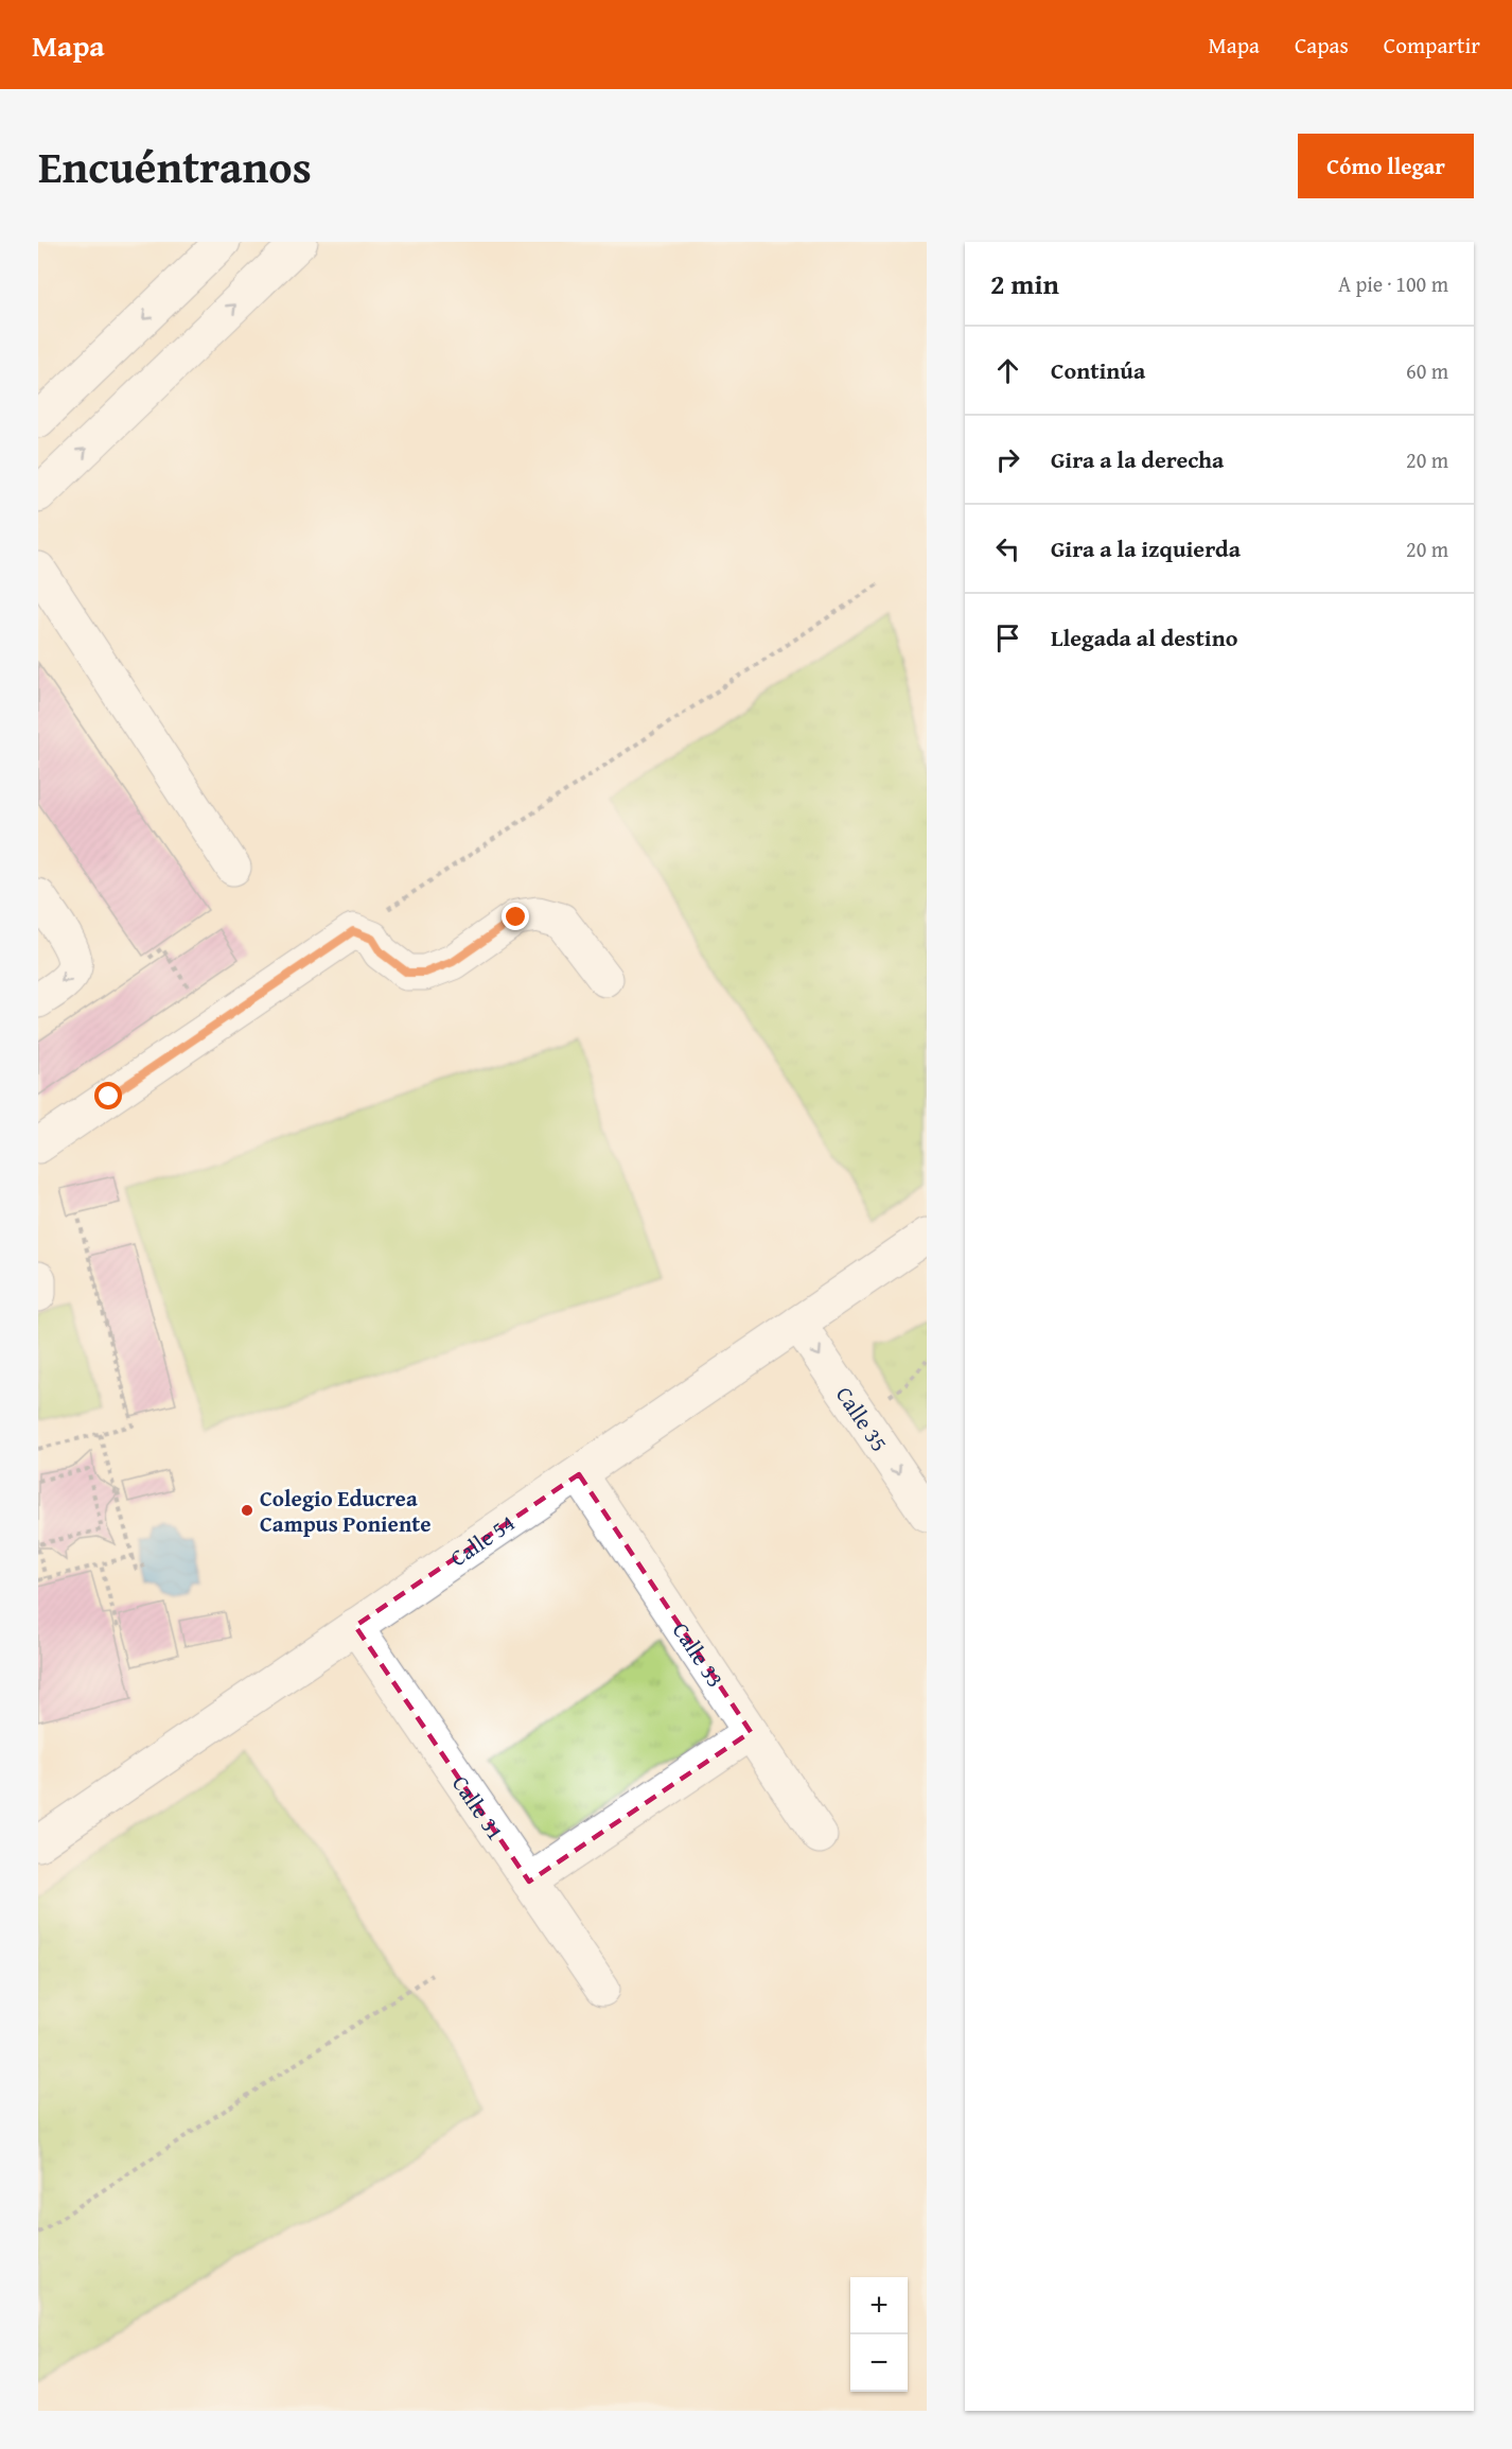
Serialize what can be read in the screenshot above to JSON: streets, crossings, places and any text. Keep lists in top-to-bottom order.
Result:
{
  "streets": {
    "street": [
      "Calle 35",
      "Calle 54",
      "Calle 33",
      "Calle 31"
    ]
  },
  "crossings": [
    ["Calle 35", "Calle 54"],
    ["Calle 54", "Calle 33"],
    ["Calle 54", "Calle 31"]
  ],
  "one_way": ["Calle 35"],
  "places": ["Colegio Educrea Campus Poniente"],
  "page": {
    "header": "Mapa",
    "nav": ["Mapa", "Capas", "Compartir"],
    "title": "Encuéntranos",
    "buttons": "Cómo llegar",
    "heading": ["2 min", "A pie · 100 m"],
    "list": [
      ["Continúa", "60 m"],
      ["Gira a la derecha", "20 m"],
      ["Gira a la izquierda", "20 m"],
      "Llegada al destino"
    ],
    "map_buttons": ["+", "−"]
  }
}
